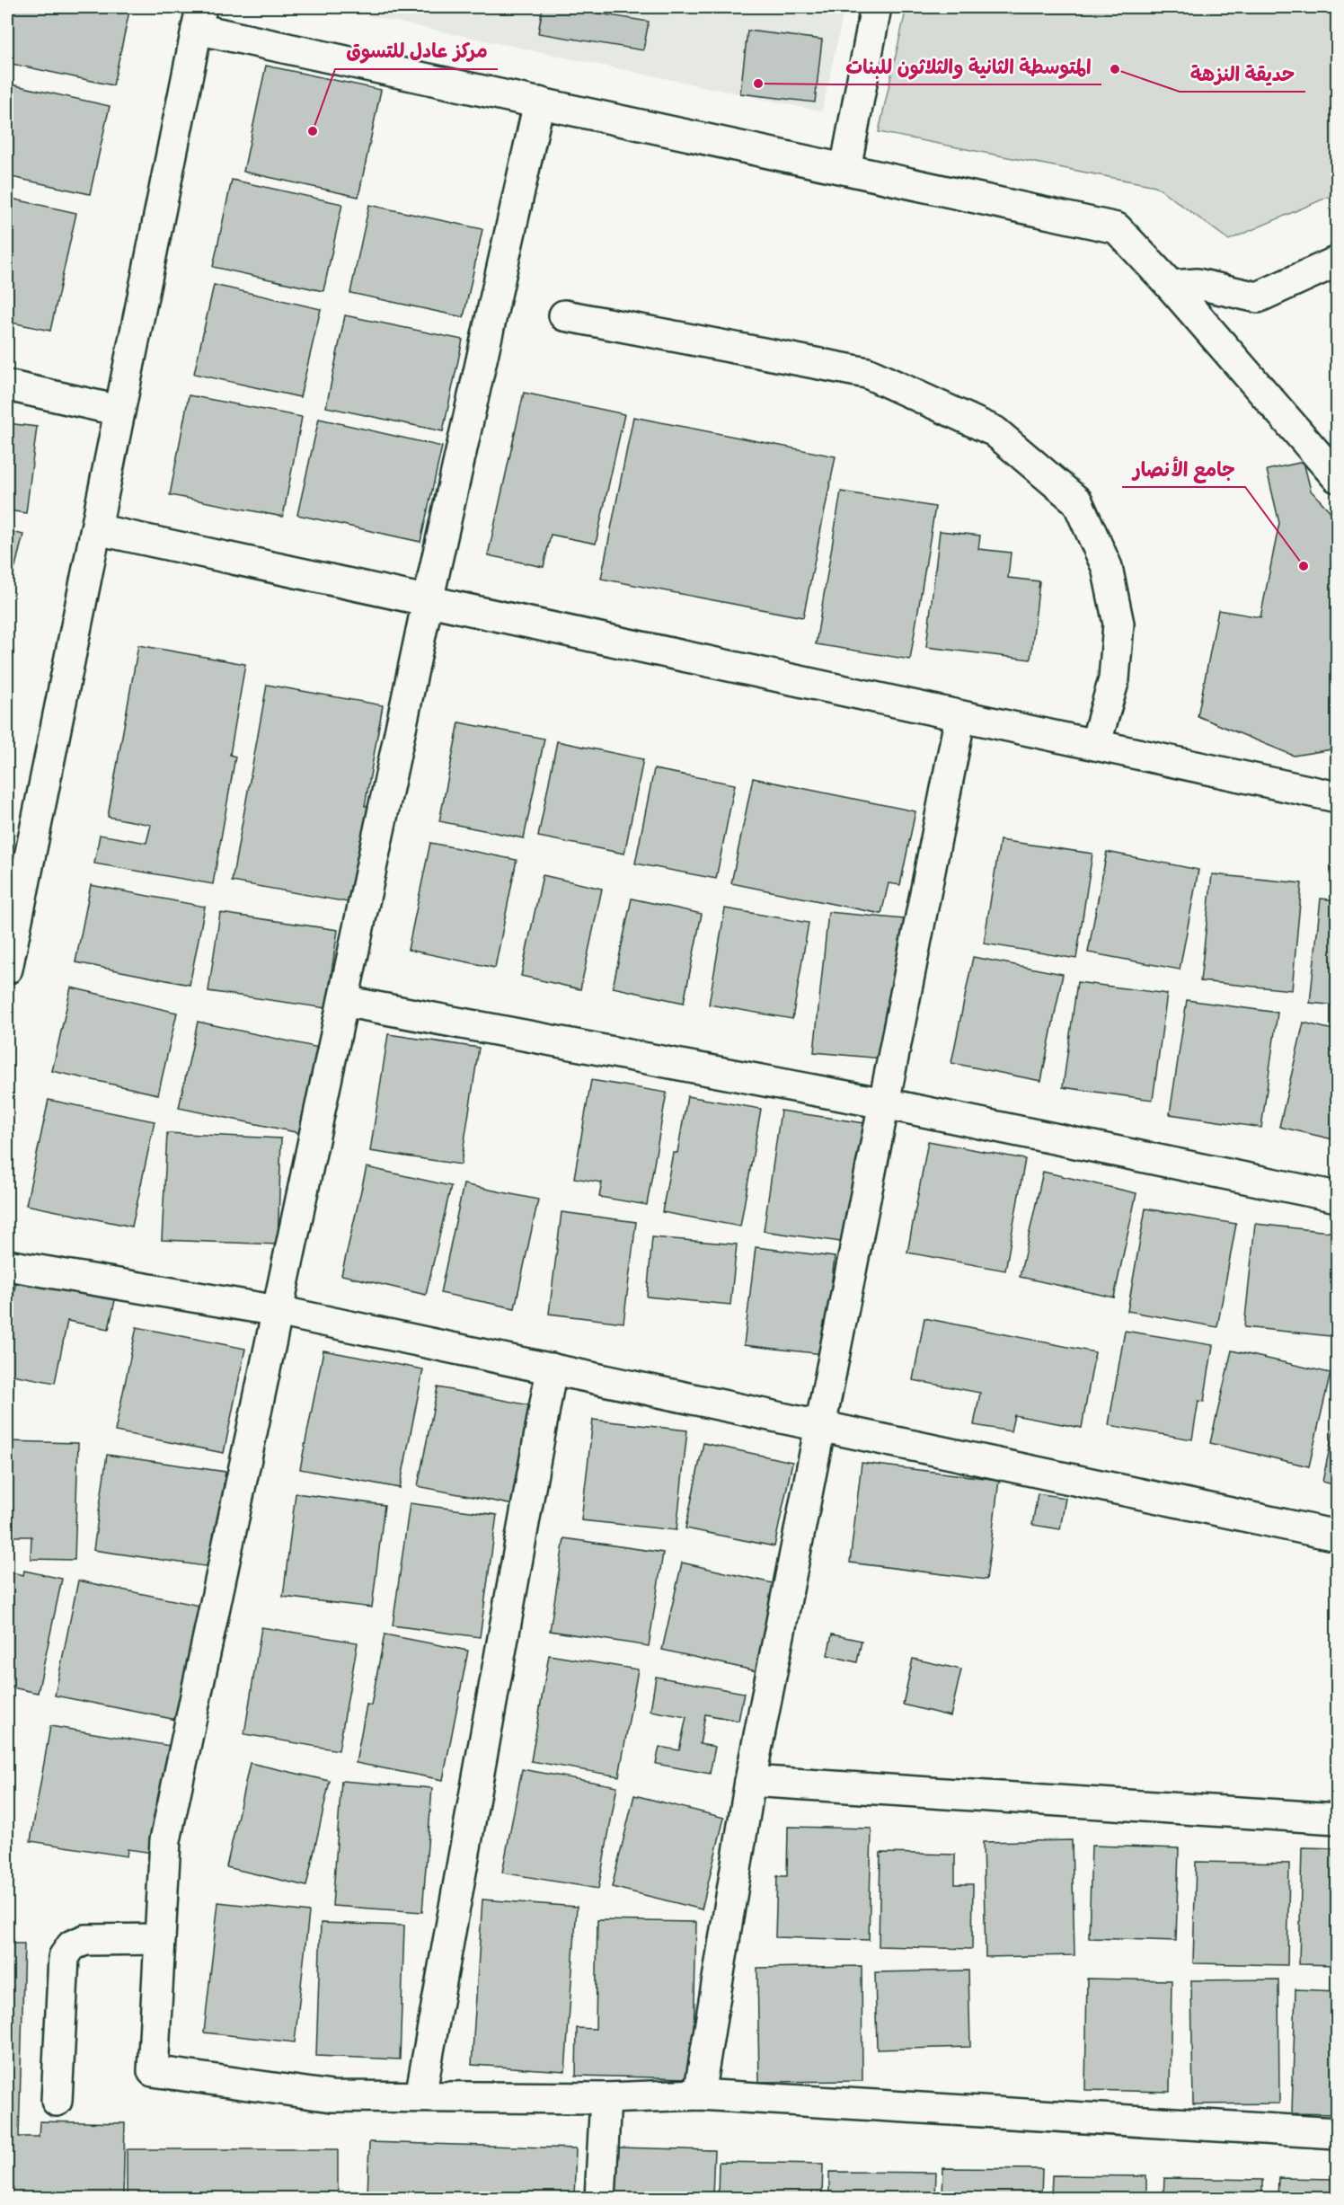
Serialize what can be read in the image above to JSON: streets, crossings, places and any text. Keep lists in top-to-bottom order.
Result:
{
  "places": [
    "حديقة النزهة",
    "المتوسطة الثانية والثلاثون للبنات",
    "مركز عادل للتسوق",
    "جامع الأنصار"
  ]
}
